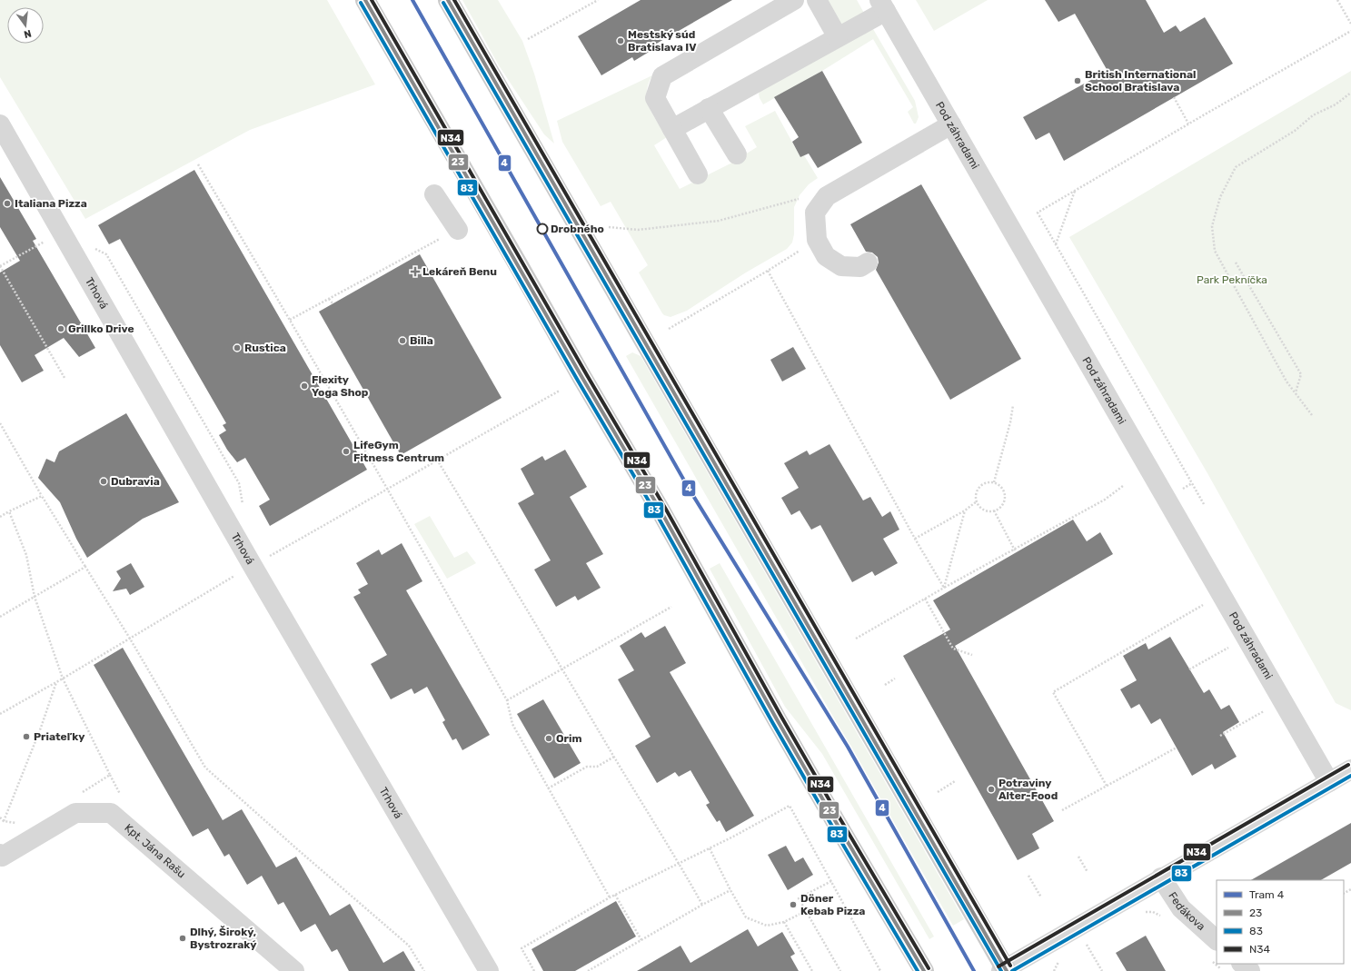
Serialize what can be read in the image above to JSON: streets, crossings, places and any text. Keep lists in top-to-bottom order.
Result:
{
  "streets": {
    "street": [
      "Pod záhradami",
      "Trhová",
      "Kpt. Jána Rašu",
      "Fedákova"
    ]
  },
  "parks": ["Park Pekníčka"],
  "places": {
    "other": [
      "Mestský súd Bratislava IV",
      "British International School Bratislava",
      "Italiana Pizza",
      "Drobného",
      "Grillko Drive",
      "Billa",
      "Rustica",
      "Flexity Yoga Shop",
      "LifeGym Fitness Centrum",
      "Dubravia",
      "Priateľky",
      "Orim",
      "Potraviny Alter-Food",
      "Döner Kebab Pizza",
      "Dlhý, Široký, Bystrozraký"
    ],
    "health": ["Lekáreň Benu"]
  },
  "lines": [
    "tram line 4",
    "transit line 23",
    "transit line N34",
    "transit line 83"
  ],
  "legend": [
    "Tram 4",
    "23",
    "83",
    "N34"
  ],
  "north": "bottom"
}
